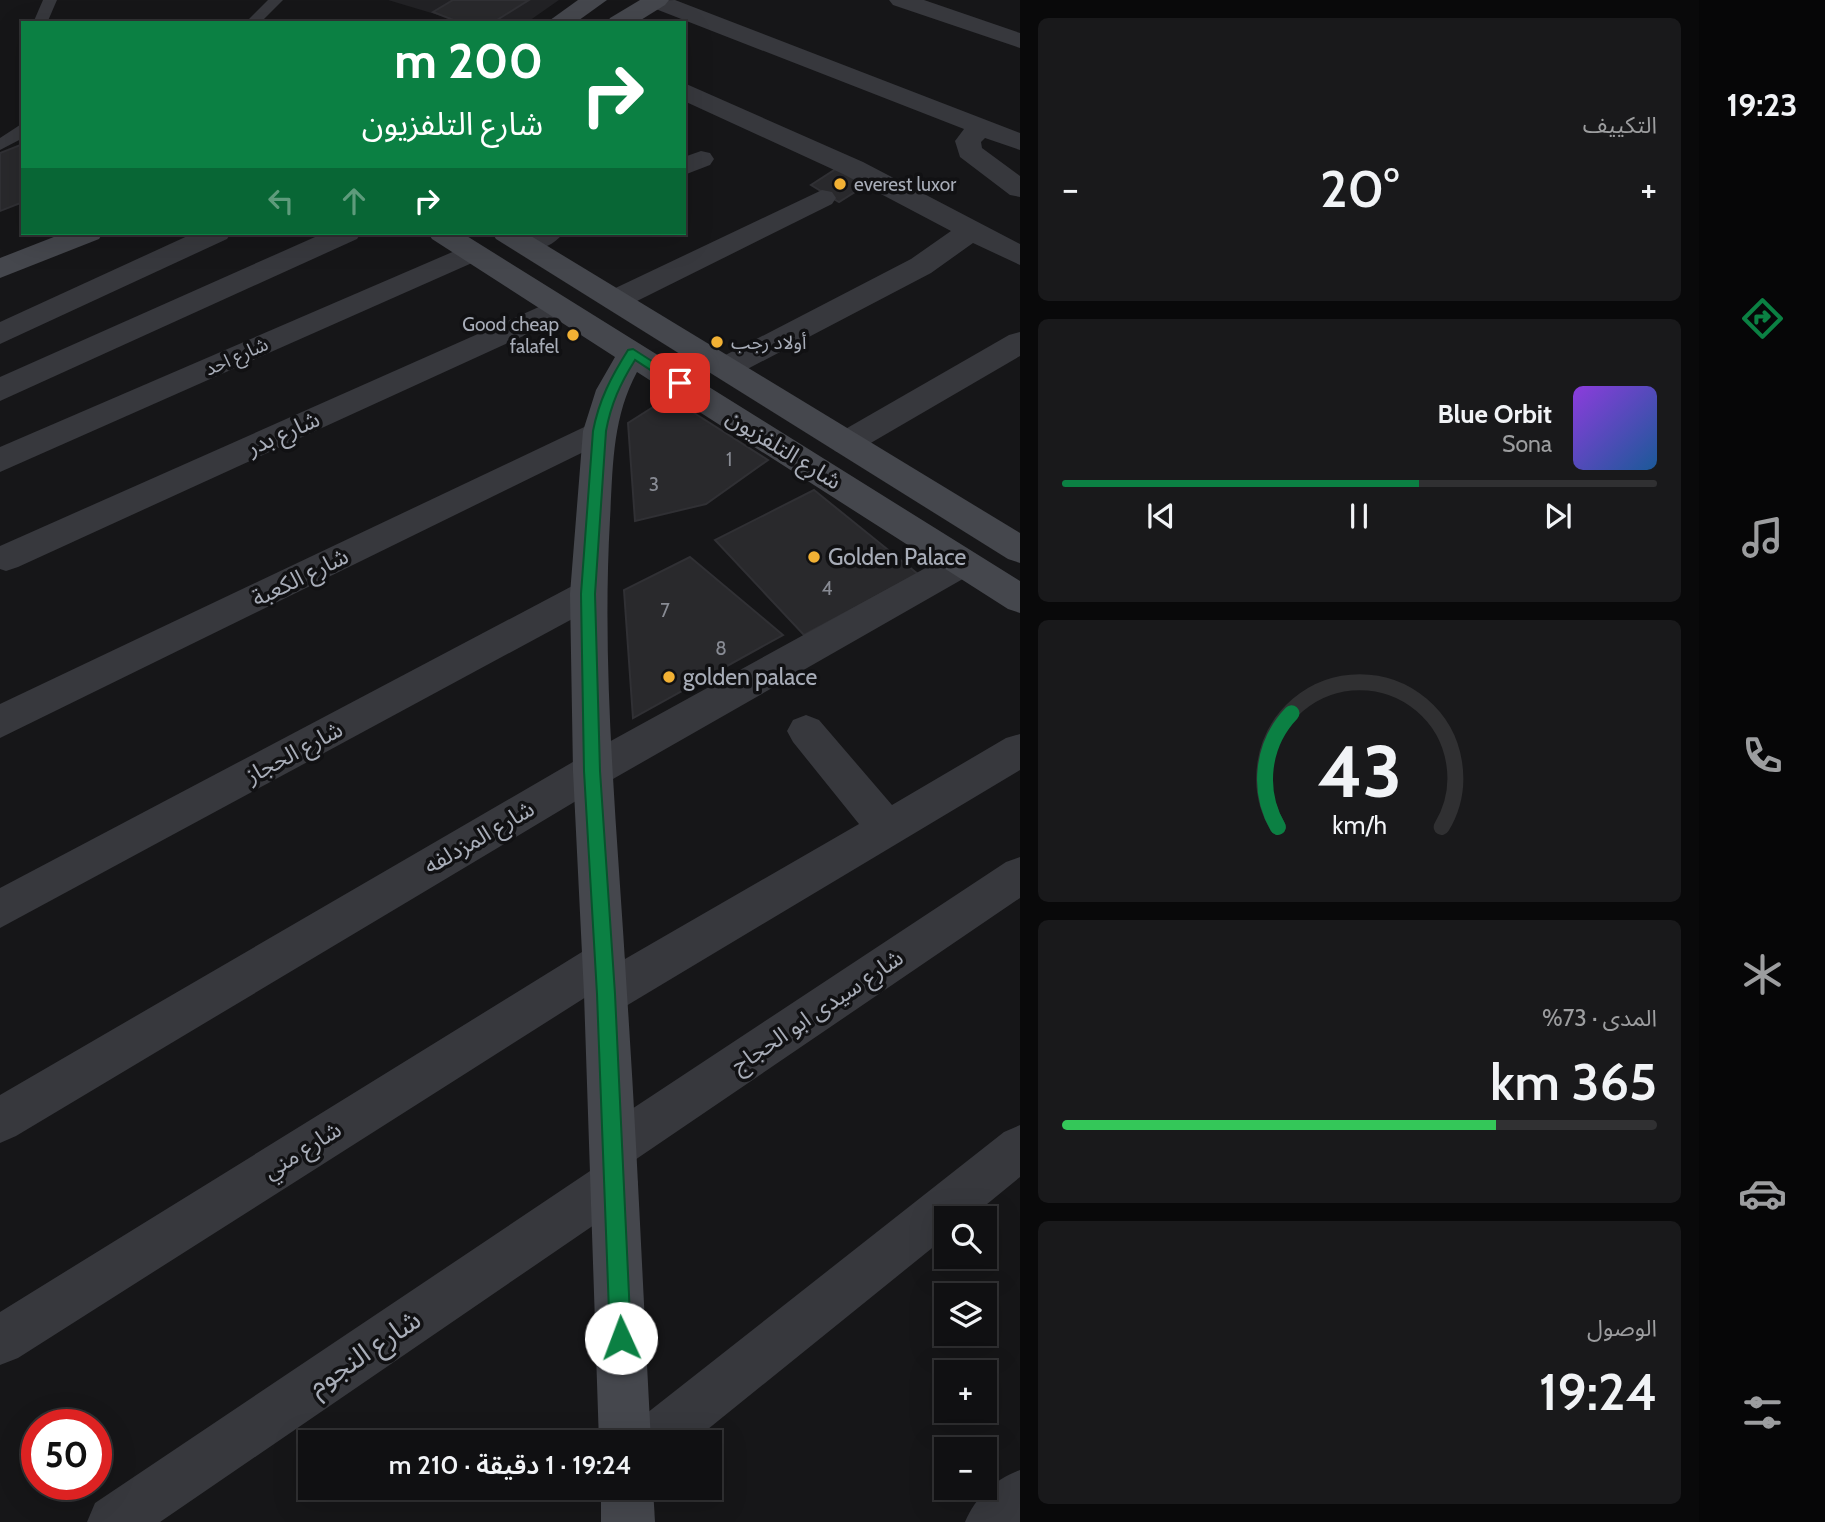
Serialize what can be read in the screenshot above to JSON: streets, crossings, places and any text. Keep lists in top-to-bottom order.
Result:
{
  "streets": {
    "main road": ["شارع التلفزيون"],
    "street": [
      "شارع احد",
      "شارع بدر",
      "شارع الكعبة",
      "شارع الحجاز",
      "شارع المزدلفه",
      "شارع سيدى ابو الحجاج",
      "شارع مني",
      "شارع النجوم"
    ]
  },
  "crossings": [
    ["شارع احد", "شارع التلفزيون"],
    ["شارع بدر", "شارع التلفزيون"],
    ["شارع التلفزيون", "شارع المزدلفه"],
    ["شارع سيدى ابو الحجاج", "شارع النجوم"]
  ],
  "places": [
    "everest luxor",
    "Good cheap falafel",
    "أولاد رجب",
    "Golden Palace",
    "golden palace"
  ],
  "house_numbers": [
    "1",
    "3",
    "4",
    "7",
    "8"
  ],
  "page": {
    "tabs": "19:23",
    "tile": [
      "التكييف",
      ["المدى · 73%", "365 km"],
      ["الوصول", "19:24"]
    ],
    "turn": ["200 m", "شارع التلفزيون"],
    "heat": ["−", "20°", "+"],
    "song": ["Blue Orbit", "Sona"],
    "map_buttons": ["+", "−"],
    "limit": "50",
    "trip": "19:24 · 1 دقيقة · 210 m",
    "gauge": ["43", "km/h"]
  }
}
